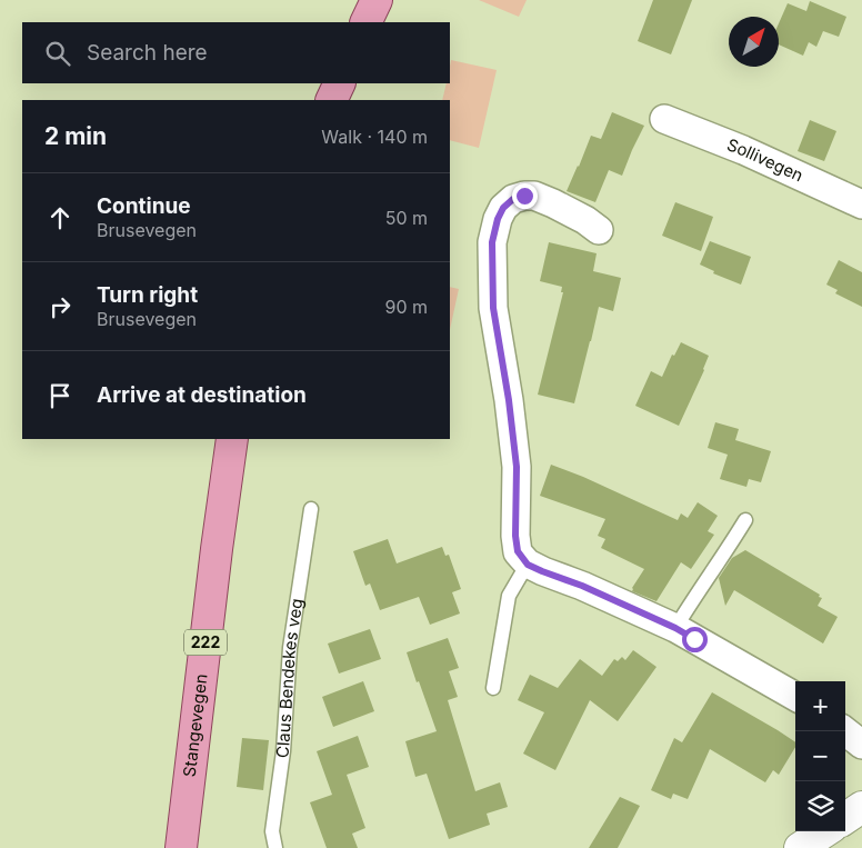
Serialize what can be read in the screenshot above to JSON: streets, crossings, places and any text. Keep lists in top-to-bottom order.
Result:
{
  "streets": {
    "main road": ["222", "Stangevegen"],
    "street": ["Sollivegen"],
    "lane": ["Claus Bendekes veg"]
  },
  "north": "top right",
  "page": {
    "search": "Search here",
    "heading": ["2 min", "Walk · 140 m"],
    "list": [
      ["Continue", "Brusevegen", "50 m"],
      ["Turn right", "Brusevegen", "90 m"],
      "Arrive at destination"
    ],
    "map_buttons": ["+", "−"]
  }
}
